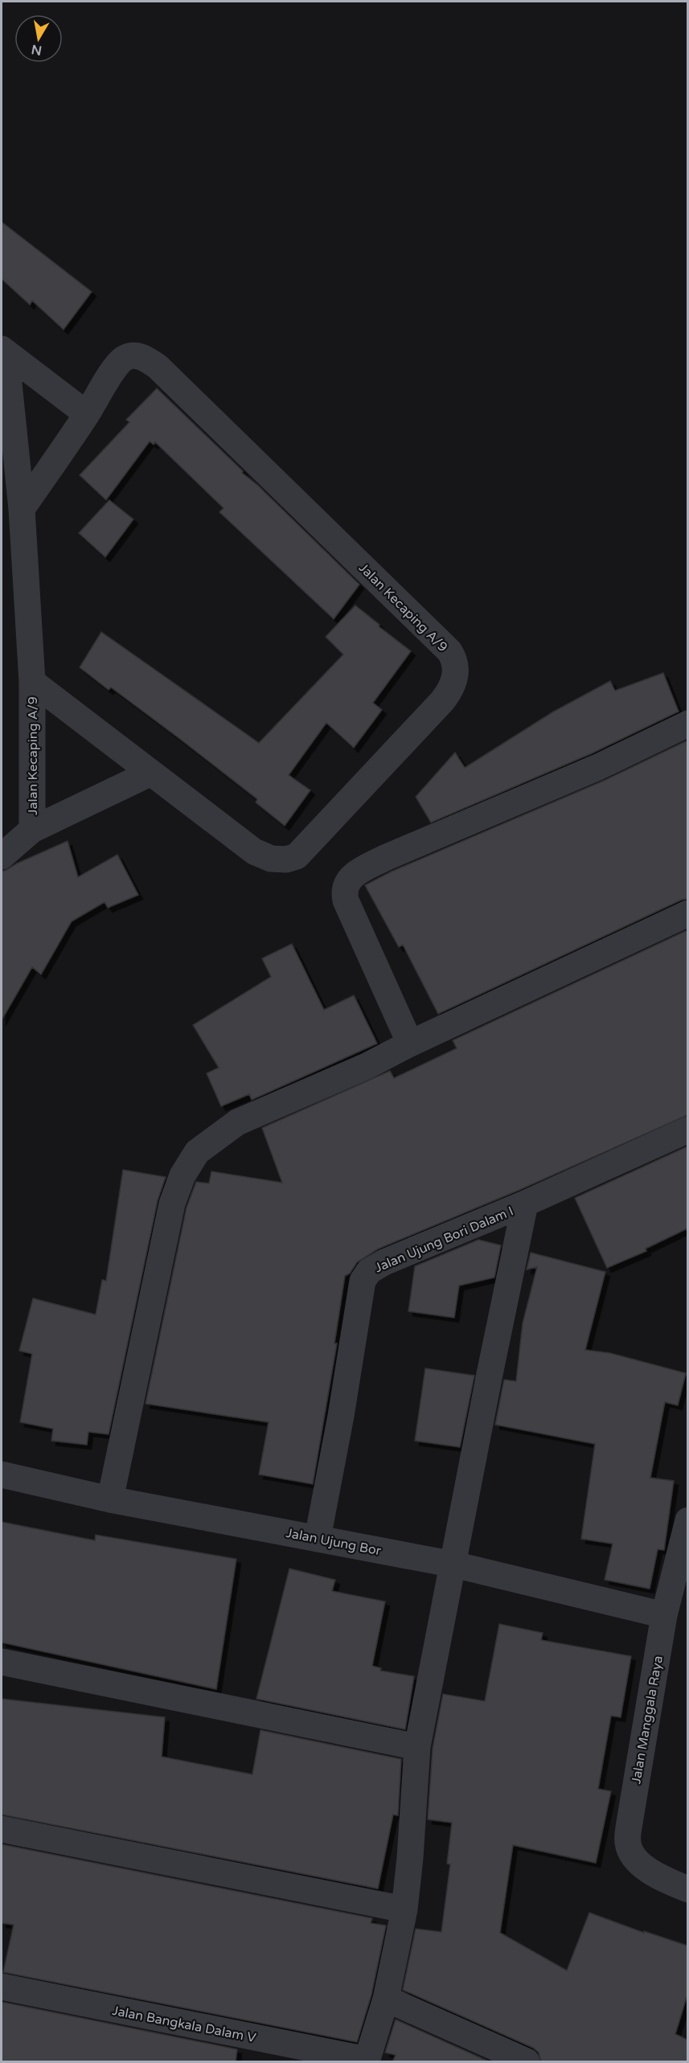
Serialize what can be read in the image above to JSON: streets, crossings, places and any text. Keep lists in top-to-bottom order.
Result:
{
  "streets": {
    "street": [
      "Jalan Kecaping A/9",
      "Jalan Ujung Bori Dalam I",
      "Jalan Ujung Bor",
      "Jalan Manggala Raya",
      "Jalan Bangkala Dalam V"
    ]
  },
  "crossings": [
    ["Jalan Ujung Bori Dalam I", "Jalan Ujung Bor"],
    ["Jalan Ujung Bor", "Jalan Manggala Raya"]
  ],
  "north": "bottom"
}
